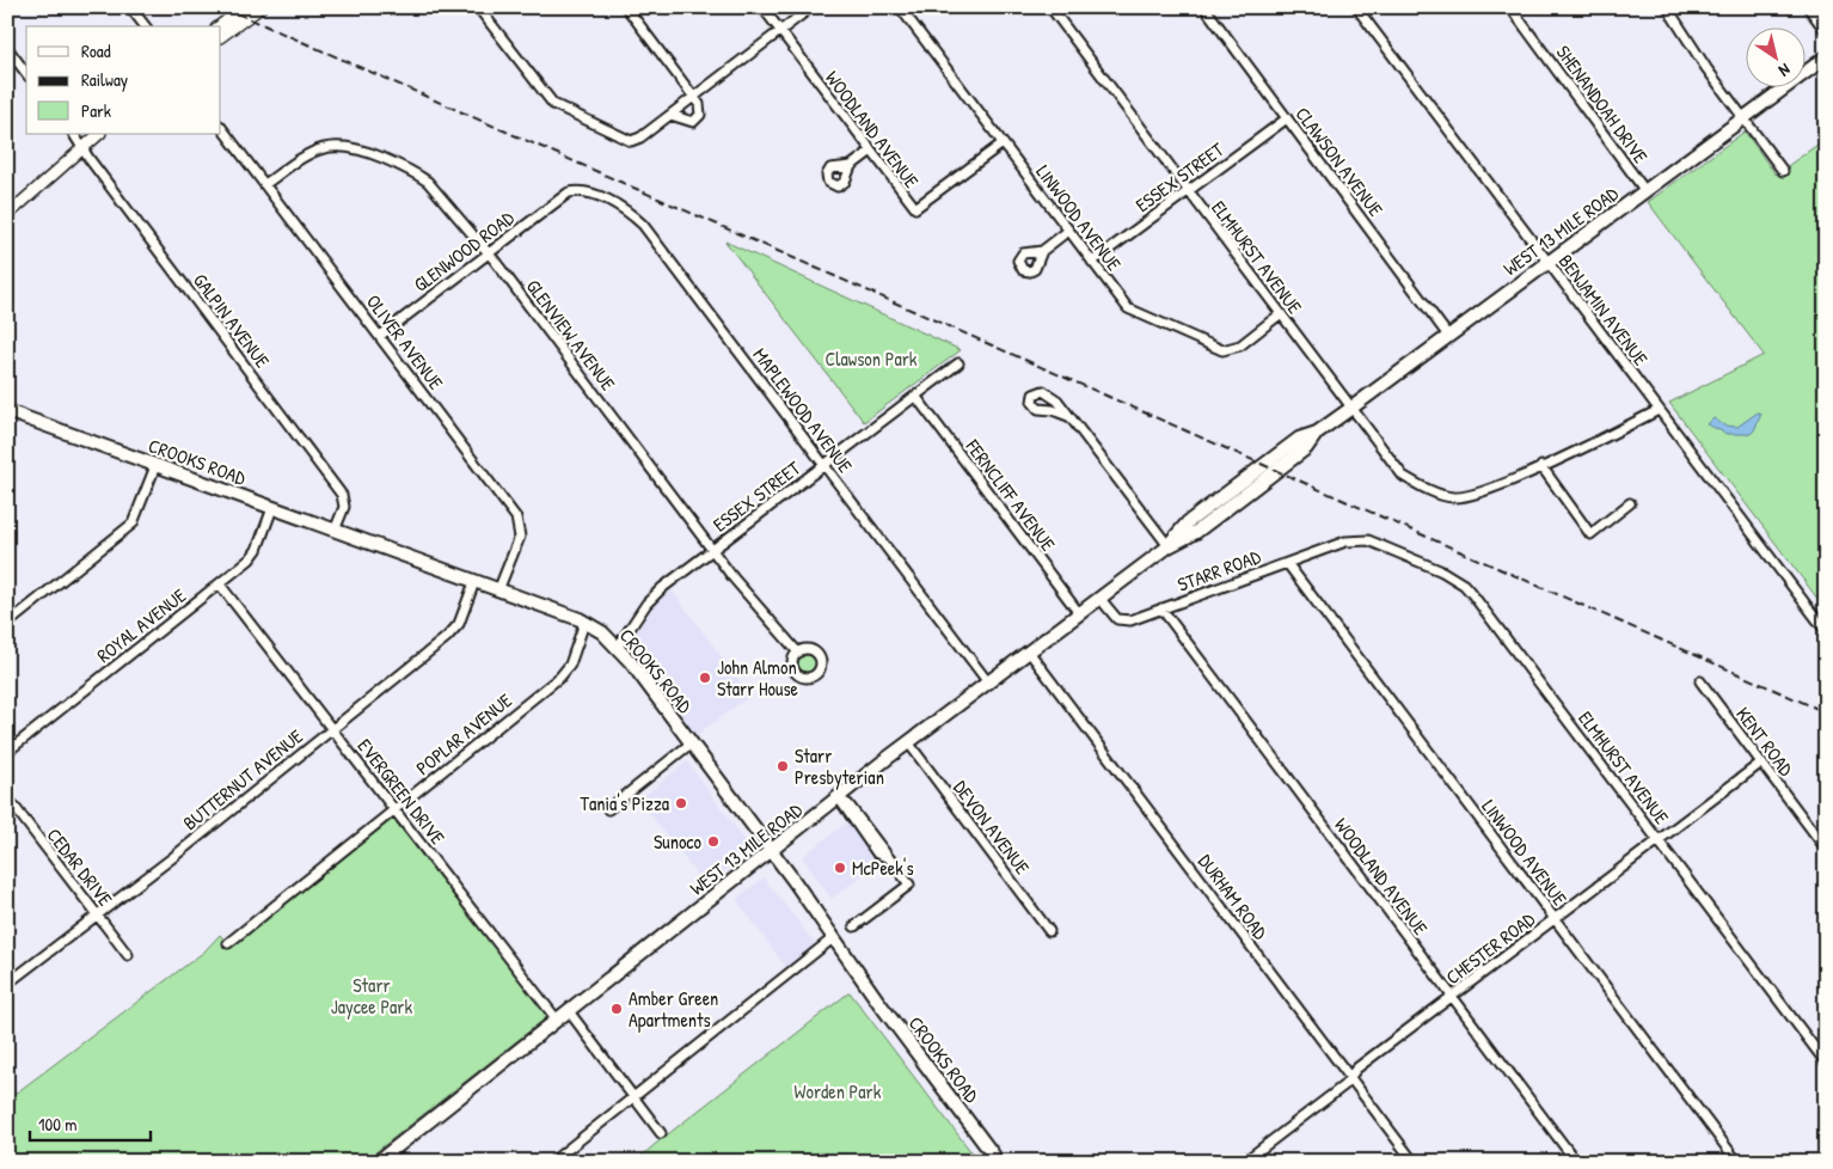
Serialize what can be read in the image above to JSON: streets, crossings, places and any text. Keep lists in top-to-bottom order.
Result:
{
  "streets": {
    "main road": ["WEST 13 MILE ROAD", "CROOKS ROAD"],
    "street": [
      "SHENANDOAH DRIVE",
      "WOODLAND AVENUE",
      "CLAWSON AVENUE",
      "ESSEX STREET",
      "LINWOOD AVENUE",
      "GLENWOOD ROAD",
      "ELMHURST AVENUE",
      "BENJAMIN AVENUE",
      "GALPIN AVENUE",
      "GLENVIEW AVENUE",
      "OLIVER AVENUE",
      "MAPLEWOOD AVENUE",
      "FERNCLIFF AVENUE",
      "STARR ROAD",
      "ROYAL AVENUE",
      "POPLAR AVENUE",
      "KENT ROAD",
      "BUTTERNUT AVENUE",
      "EVERGREEN DRIVE",
      "DEVON AVENUE",
      "CEDAR DRIVE",
      "DURHAM ROAD",
      "CHESTER ROAD"
    ]
  },
  "crossings": [
    ["SHENANDOAH DRIVE", "WEST 13 MILE ROAD"],
    ["WOODLAND AVENUE", "LINWOOD AVENUE"],
    ["WOODLAND AVENUE", "STARR ROAD"],
    ["WOODLAND AVENUE", "CHESTER ROAD"],
    ["CLAWSON AVENUE", "ESSEX STREET"],
    ["CLAWSON AVENUE", "WEST 13 MILE ROAD"],
    ["ESSEX STREET", "LINWOOD AVENUE"],
    ["ESSEX STREET", "ELMHURST AVENUE"],
    ["ESSEX STREET", "GLENVIEW AVENUE"],
    ["ESSEX STREET", "MAPLEWOOD AVENUE"],
    ["ESSEX STREET", "CROOKS ROAD"],
    ["ESSEX STREET", "FERNCLIFF AVENUE"],
    ["LINWOOD AVENUE", "ELMHURST AVENUE"],
    ["LINWOOD AVENUE", "STARR ROAD"],
    ["LINWOOD AVENUE", "CHESTER ROAD"],
    ["WEST 13 MILE ROAD", "ELMHURST AVENUE"],
    ["WEST 13 MILE ROAD", "BENJAMIN AVENUE"],
    ["WEST 13 MILE ROAD", "MAPLEWOOD AVENUE"],
    ["WEST 13 MILE ROAD", "CROOKS ROAD"],
    ["WEST 13 MILE ROAD", "FERNCLIFF AVENUE"],
    ["WEST 13 MILE ROAD", "STARR ROAD"],
    ["WEST 13 MILE ROAD", "EVERGREEN DRIVE"],
    ["WEST 13 MILE ROAD", "DEVON AVENUE"],
    ["WEST 13 MILE ROAD", "DURHAM ROAD"],
    ["GLENWOOD ROAD", "GLENVIEW AVENUE"],
    ["GLENWOOD ROAD", "OLIVER AVENUE"],
    ["GLENWOOD ROAD", "MAPLEWOOD AVENUE"],
    ["ELMHURST AVENUE", "STARR ROAD"],
    ["ELMHURST AVENUE", "CHESTER ROAD"],
    ["GALPIN AVENUE", "CROOKS ROAD"],
    ["GLENVIEW AVENUE", "OLIVER AVENUE"],
    ["OLIVER AVENUE", "CROOKS ROAD"],
    ["CROOKS ROAD", "ROYAL AVENUE"],
    ["CROOKS ROAD", "POPLAR AVENUE"],
    ["CROOKS ROAD", "BUTTERNUT AVENUE"],
    ["ROYAL AVENUE", "EVERGREEN DRIVE"],
    ["POPLAR AVENUE", "EVERGREEN DRIVE"],
    ["KENT ROAD", "CHESTER ROAD"],
    ["BUTTERNUT AVENUE", "EVERGREEN DRIVE"],
    ["BUTTERNUT AVENUE", "CEDAR DRIVE"],
    ["DURHAM ROAD", "CHESTER ROAD"]
  ],
  "parks": ["Clawson Park", "Starr Jaycee Park", "Worden Park"],
  "places": [
    "John Almon Starr House",
    "Starr Presbyterian",
    "Tania's Pizza",
    "Sunoco",
    "McPeek's",
    "Amber Green Apartments"
  ],
  "legend": ["Road", "Railway", "Park"],
  "scale_bar": "100 m",
  "north": "bottom right"
}
